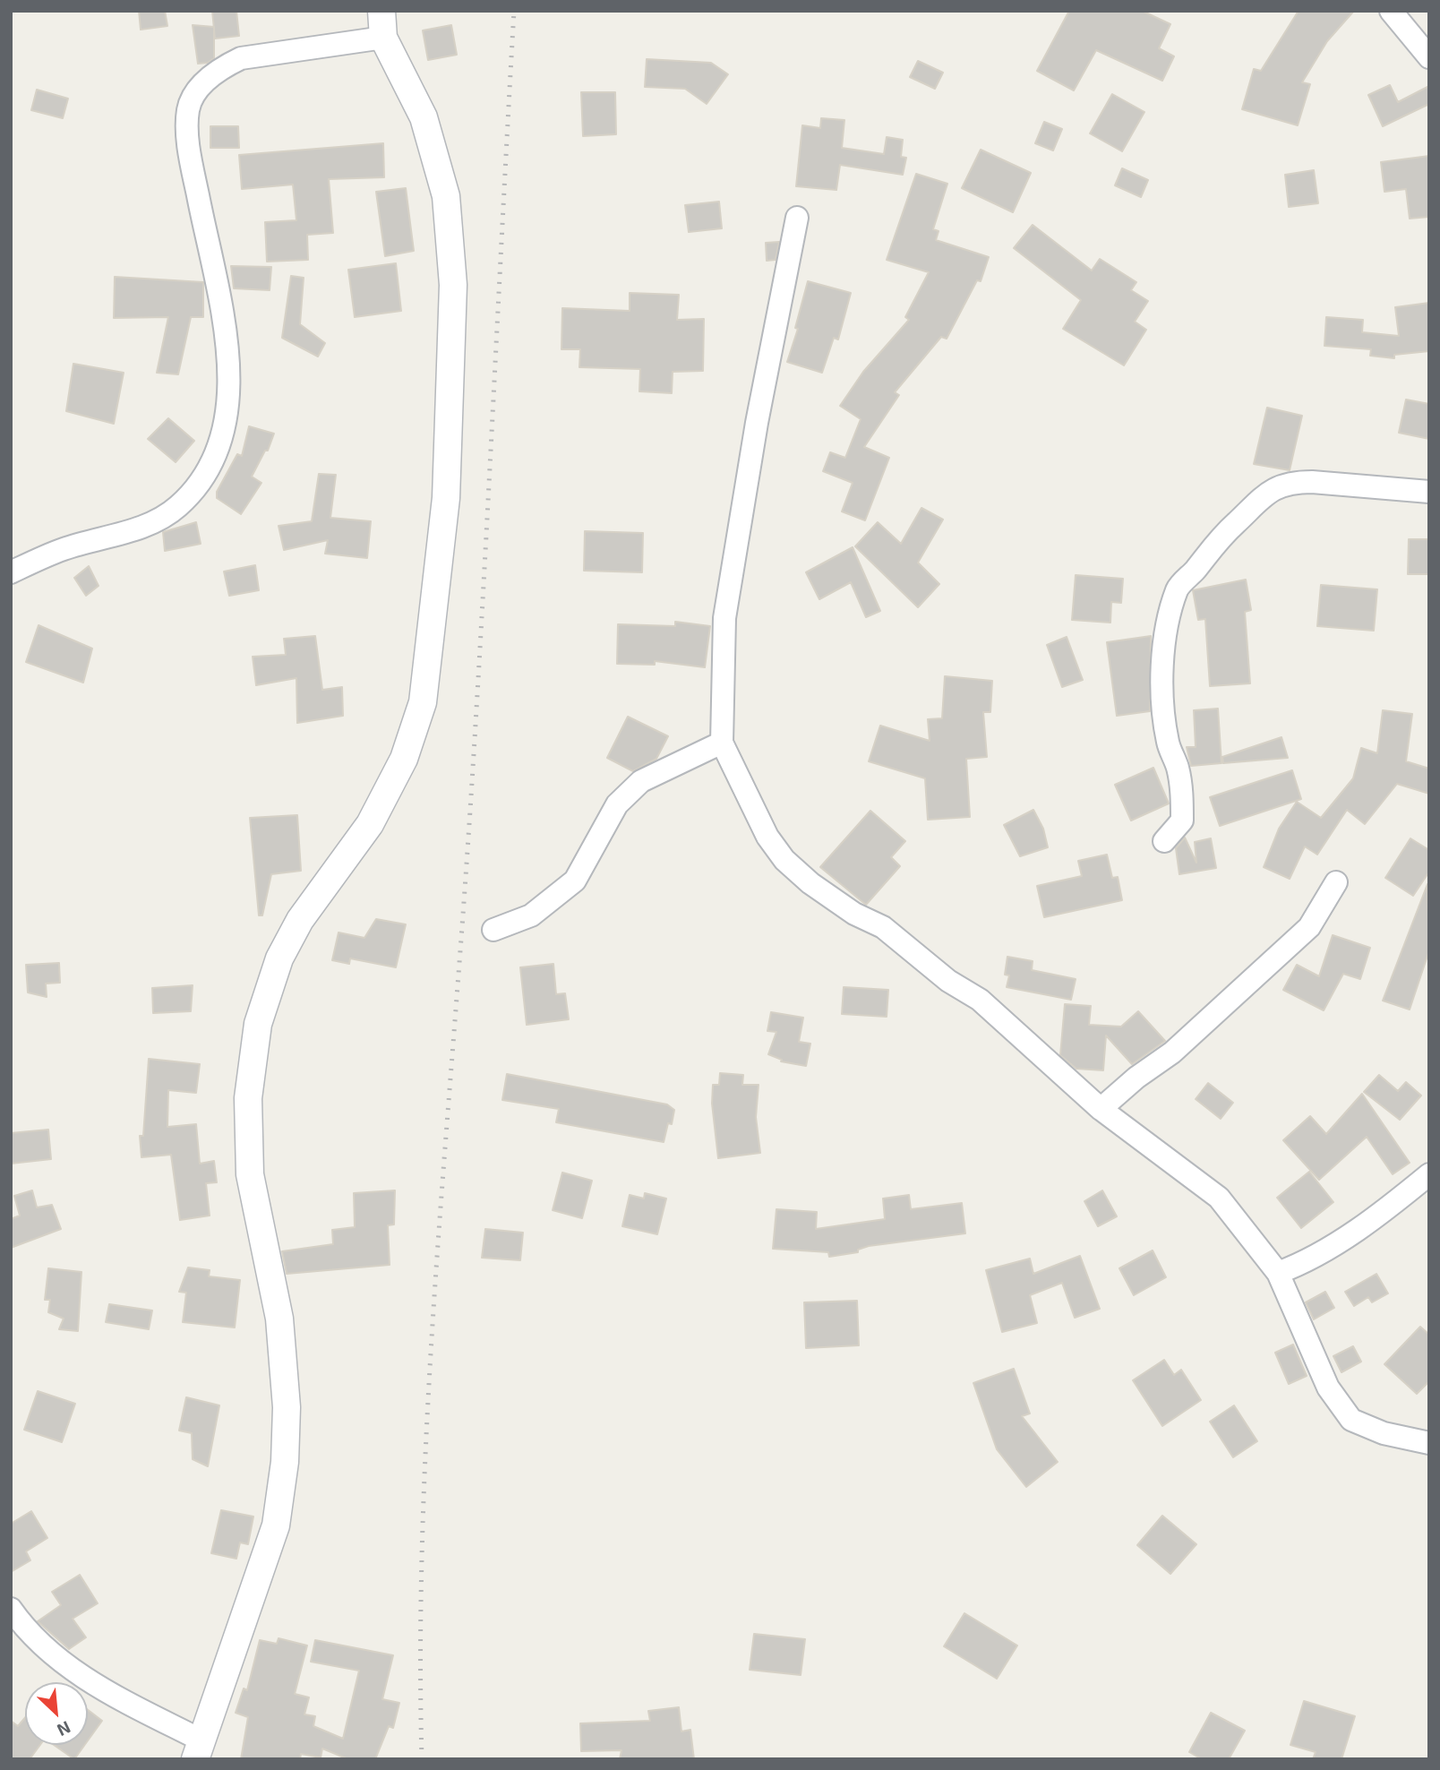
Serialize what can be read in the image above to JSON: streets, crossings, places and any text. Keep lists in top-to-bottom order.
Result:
{
  "north": "bottom right"
}
